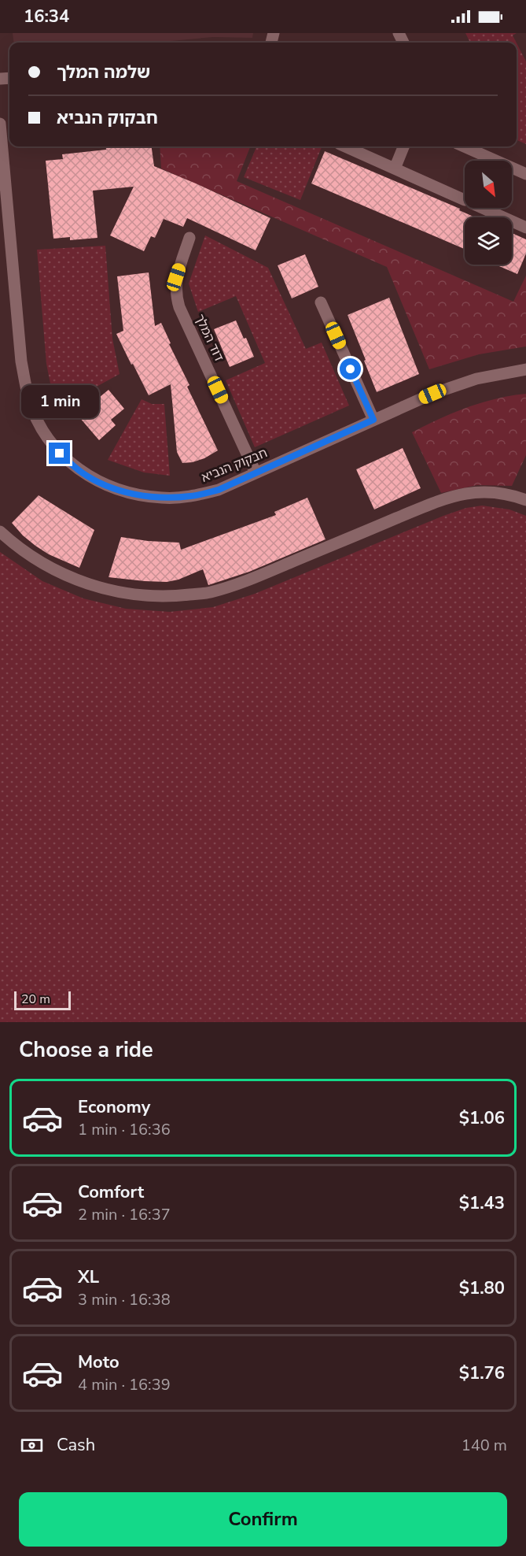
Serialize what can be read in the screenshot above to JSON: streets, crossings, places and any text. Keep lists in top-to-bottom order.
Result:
{
  "streets": {
    "street": ["דוד המלך", "חבקוק הנביא"]
  },
  "crossings": [
    ["דוד המלך", "חבקוק הנביא"]
  ],
  "scale_bar": "20 m",
  "north": "bottom right",
  "page": {
    "status": "16:34",
    "banner": ["שלמה המלך", "חבקוק הנביא"],
    "bubble": "1 min",
    "scale": "20 m",
    "heading": "Choose a ride",
    "list": [
      {
        "name": "Economy",
        "note": "1 min · 16:36",
        "value": "$1.06"
      },
      {
        "name": "Comfort",
        "note": "2 min · 16:37",
        "value": "$1.43"
      },
      {
        "name": "XL",
        "note": "3 min · 16:38",
        "value": "$1.80"
      },
      {
        "name": "Moto",
        "note": "4 min · 16:39",
        "value": "$1.76"
      }
    ],
    "pay": ["Cash", "140 m"],
    "buttons": "Confirm"
  }
}
